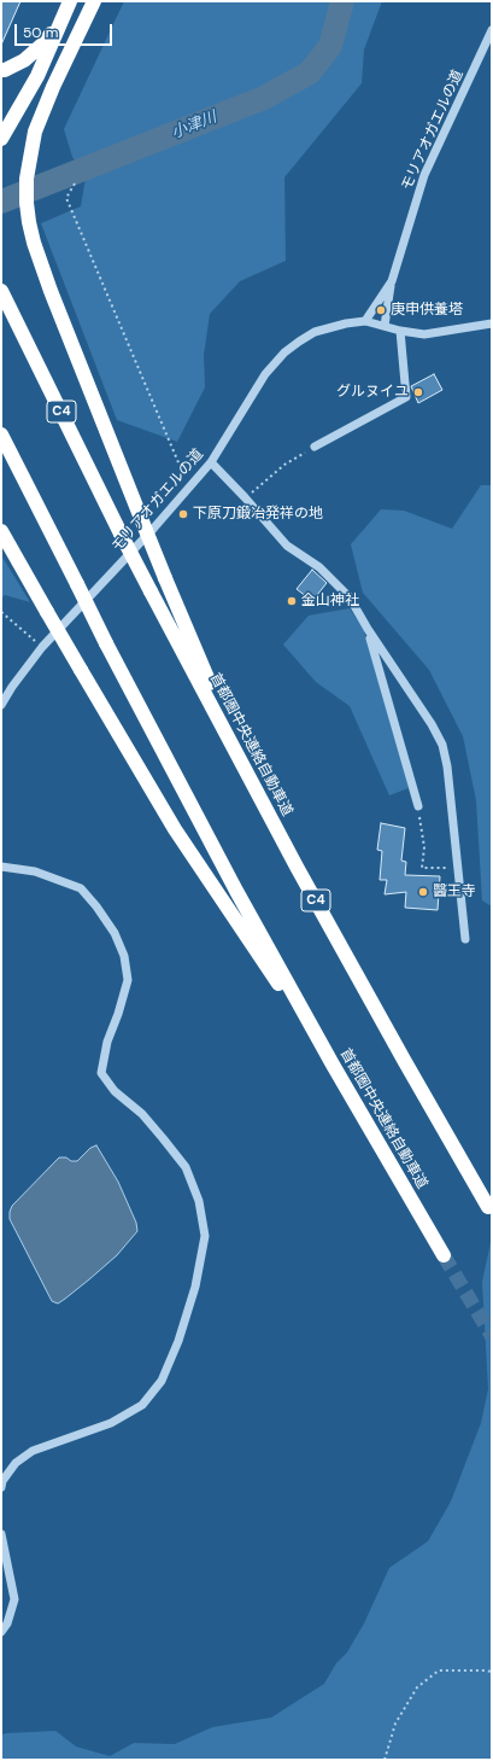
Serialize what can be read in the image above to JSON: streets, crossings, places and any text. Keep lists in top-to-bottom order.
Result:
{
  "streets": {
    "highway": ["C4", "首都圏中央連絡自動車道"],
    "street": ["モリアオガエルの道"]
  },
  "water": ["小津川"],
  "places": [
    "庚申供養塔",
    "グルヌイユ",
    "下原刀鍛冶発祥の地",
    "金山神社",
    "醫王寺"
  ],
  "scale_bar": "50 m"
}
